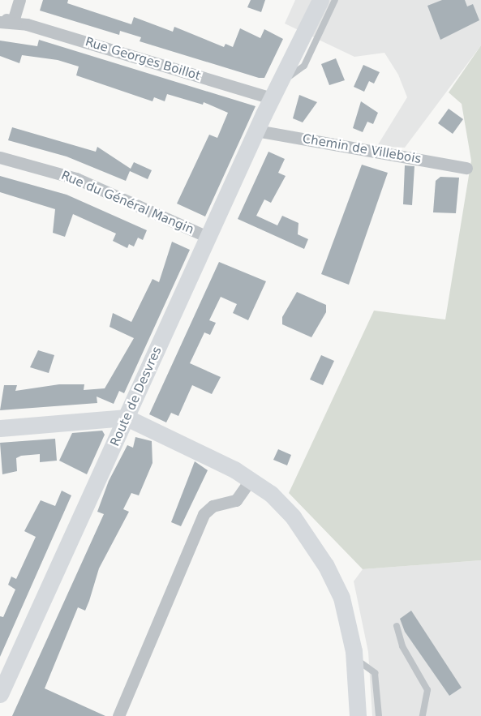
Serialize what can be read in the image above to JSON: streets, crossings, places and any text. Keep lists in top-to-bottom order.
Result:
{
  "streets": {
    "street": [
      "Rue Georges Boillot",
      "Chemin de Villebois",
      "Rue du Général Mangin",
      "Route de Desvres"
    ]
  },
  "crossings": [
    ["Rue Georges Boillot", "Route de Desvres"],
    ["Chemin de Villebois", "Route de Desvres"],
    ["Rue du Général Mangin", "Route de Desvres"]
  ]
}
